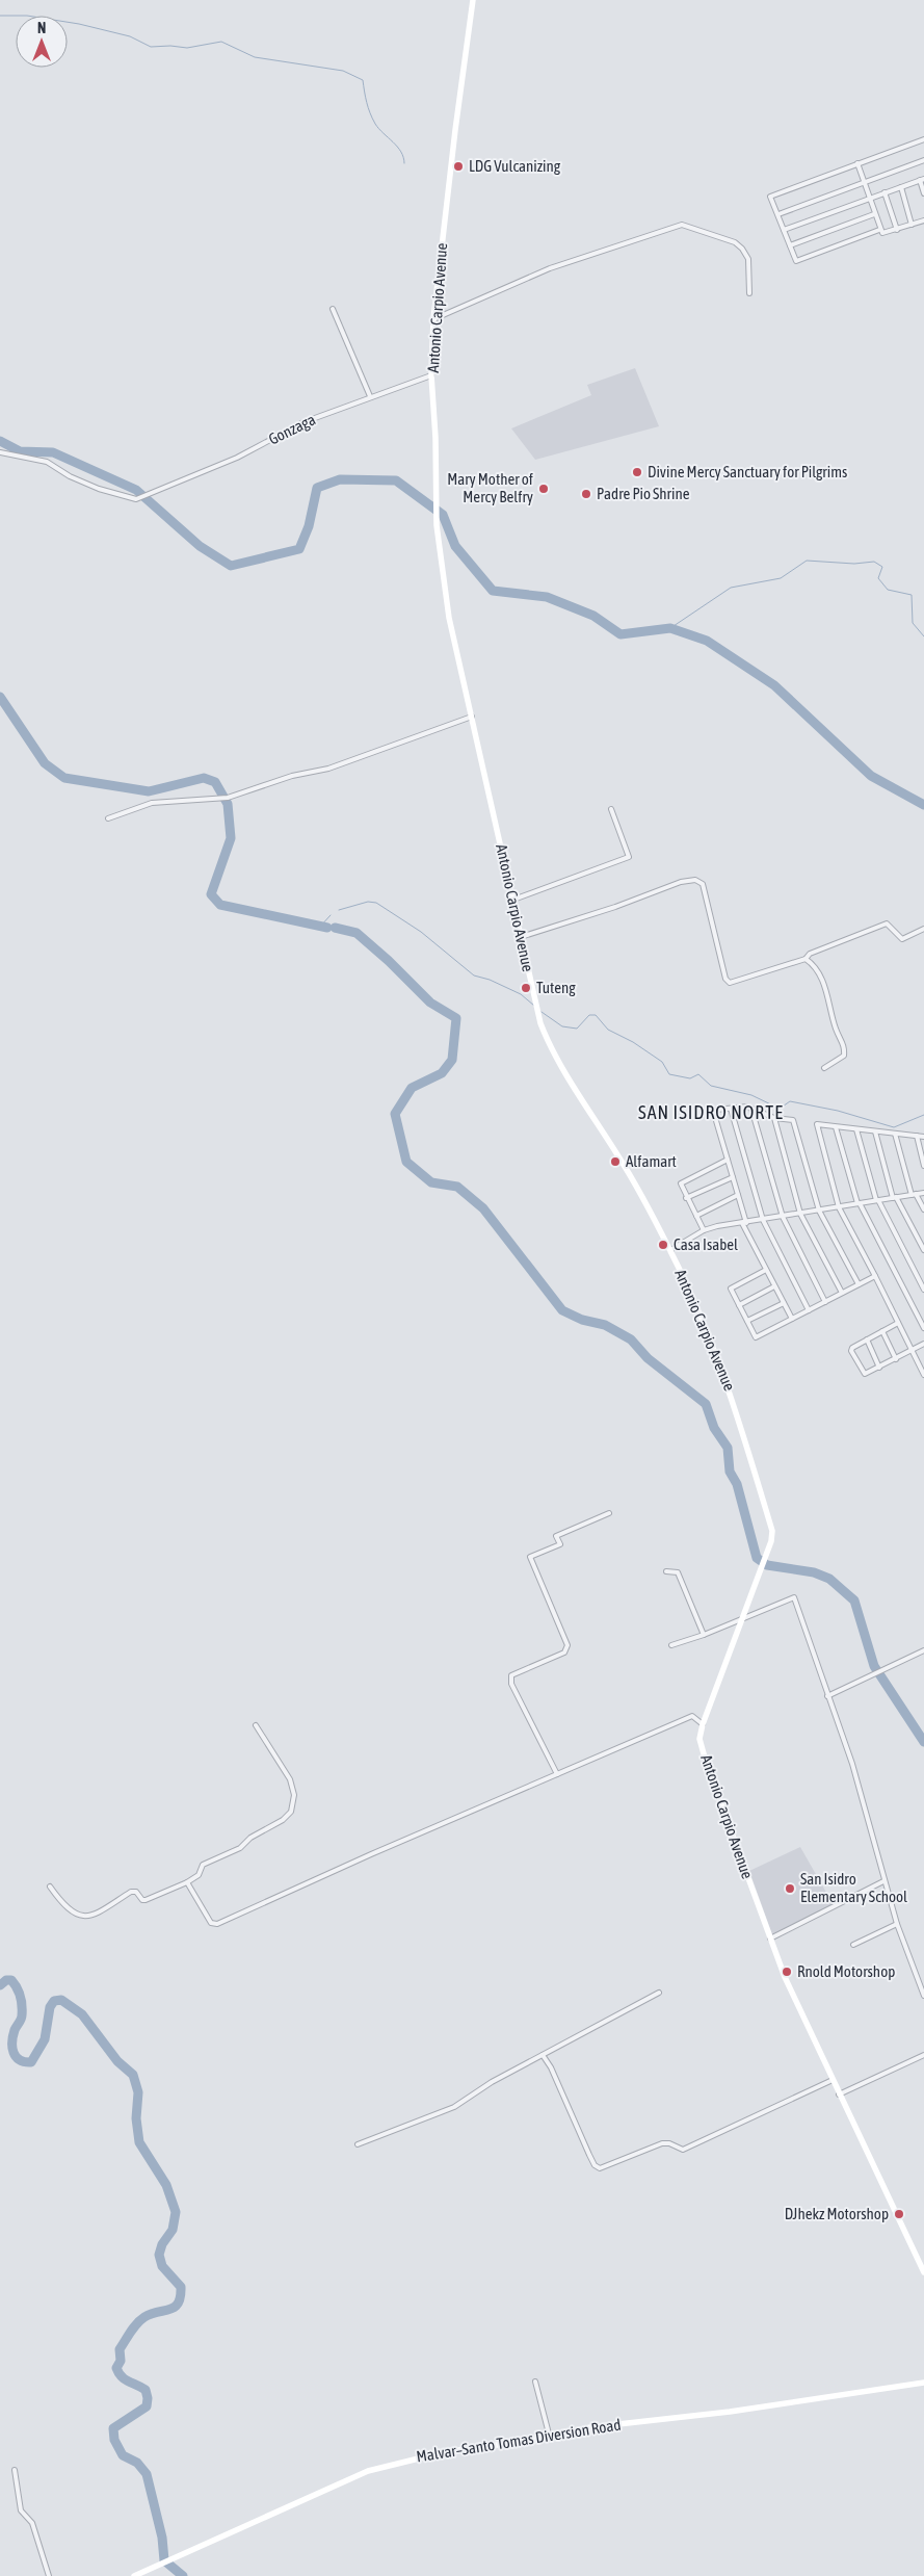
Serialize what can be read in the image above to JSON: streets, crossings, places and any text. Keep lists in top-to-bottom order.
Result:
{
  "streets": {
    "street": ["Antonio Carpio Avenue", "Gonzaga", "Malvar–Santo Tomas Diversion Road"]
  },
  "crossings": [
    ["Antonio Carpio Avenue", "Gonzaga"]
  ],
  "districts": ["SAN ISIDRO NORTE"],
  "places": [
    "LDG Vulcanizing",
    "Divine Mercy Sanctuary for Pilgrims",
    "Mary Mother of Mercy Belfry",
    "Padre Pio Shrine",
    "Tuteng",
    "Alfamart",
    "Casa Isabel",
    "San Isidro Elementary School",
    "Rnold Motorshop",
    "DJhekz Motorshop"
  ],
  "north": "top"
}
